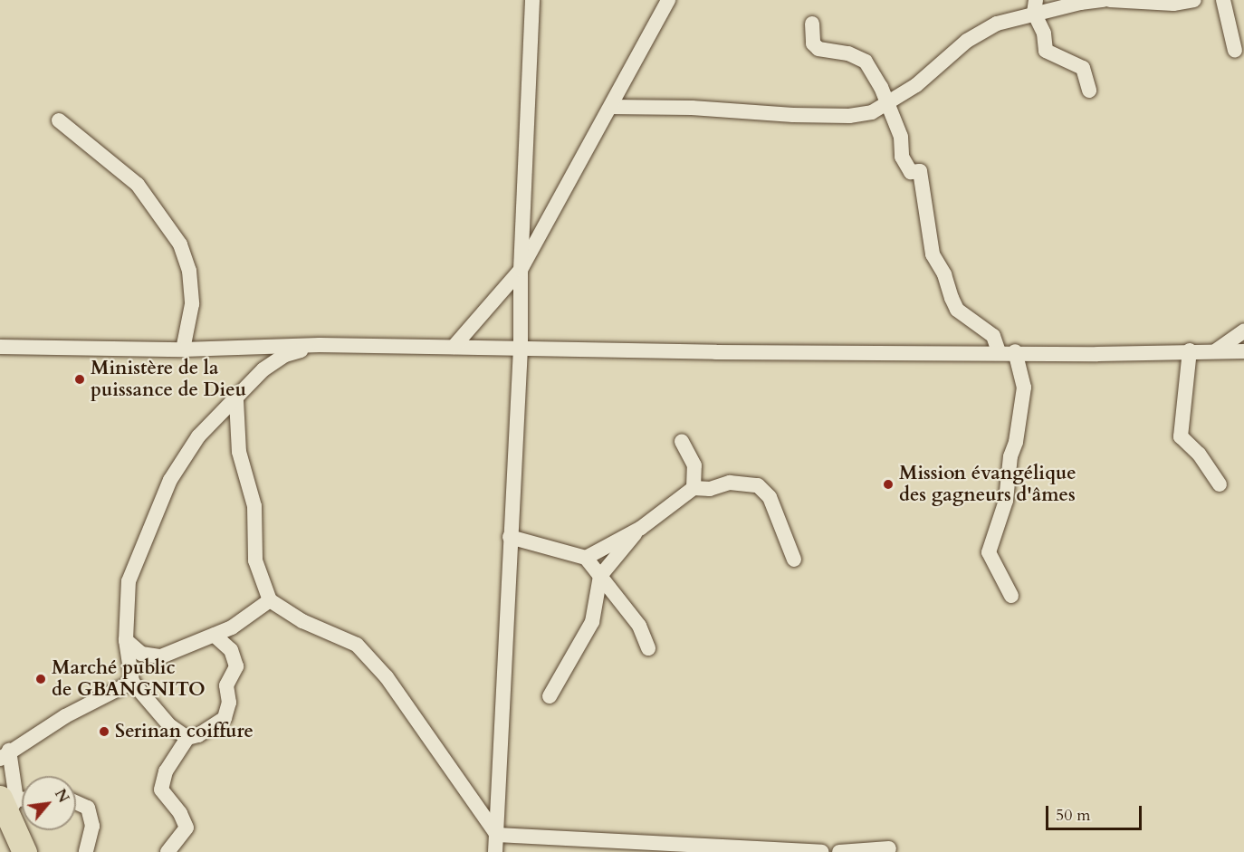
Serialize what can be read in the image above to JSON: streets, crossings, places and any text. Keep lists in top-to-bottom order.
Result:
{
  "places": [
    "Ministère de la puissance de Dieu",
    "Mission évangélique des gagneurs d'âmes",
    "Marché public de GBANGNITO",
    "Serinan coiffure"
  ],
  "scale_bar": "50 m",
  "north": "top right"
}
